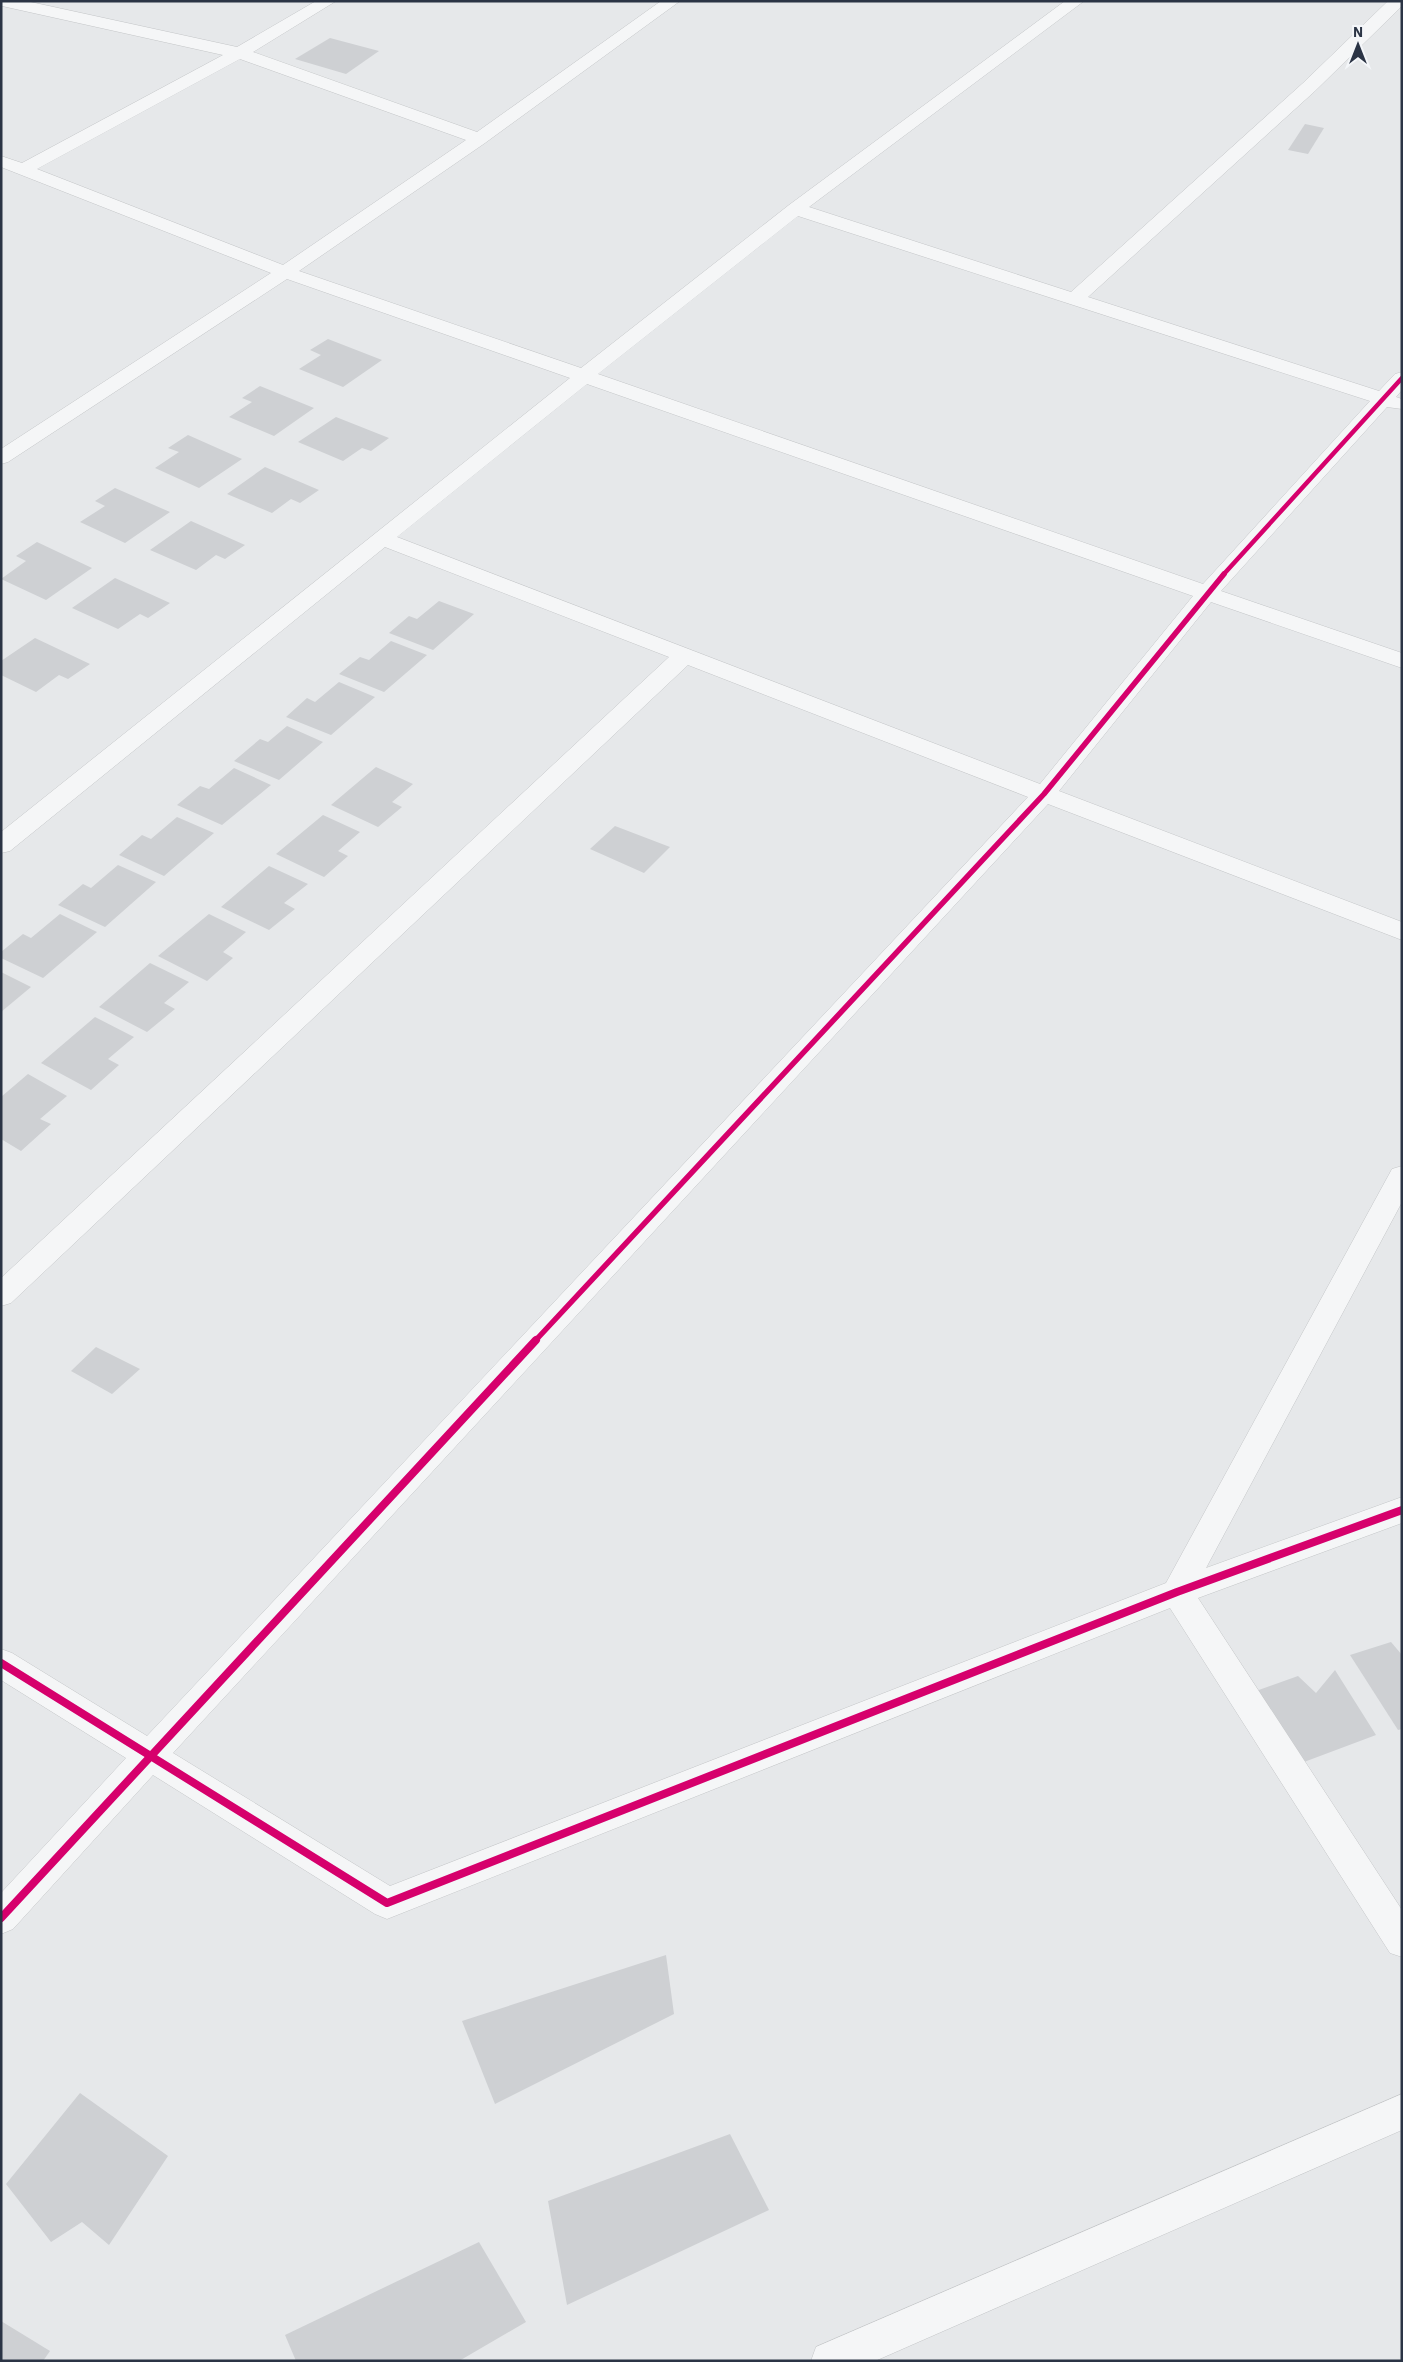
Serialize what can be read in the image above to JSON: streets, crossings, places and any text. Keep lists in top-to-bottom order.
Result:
{
  "north": "top"
}
